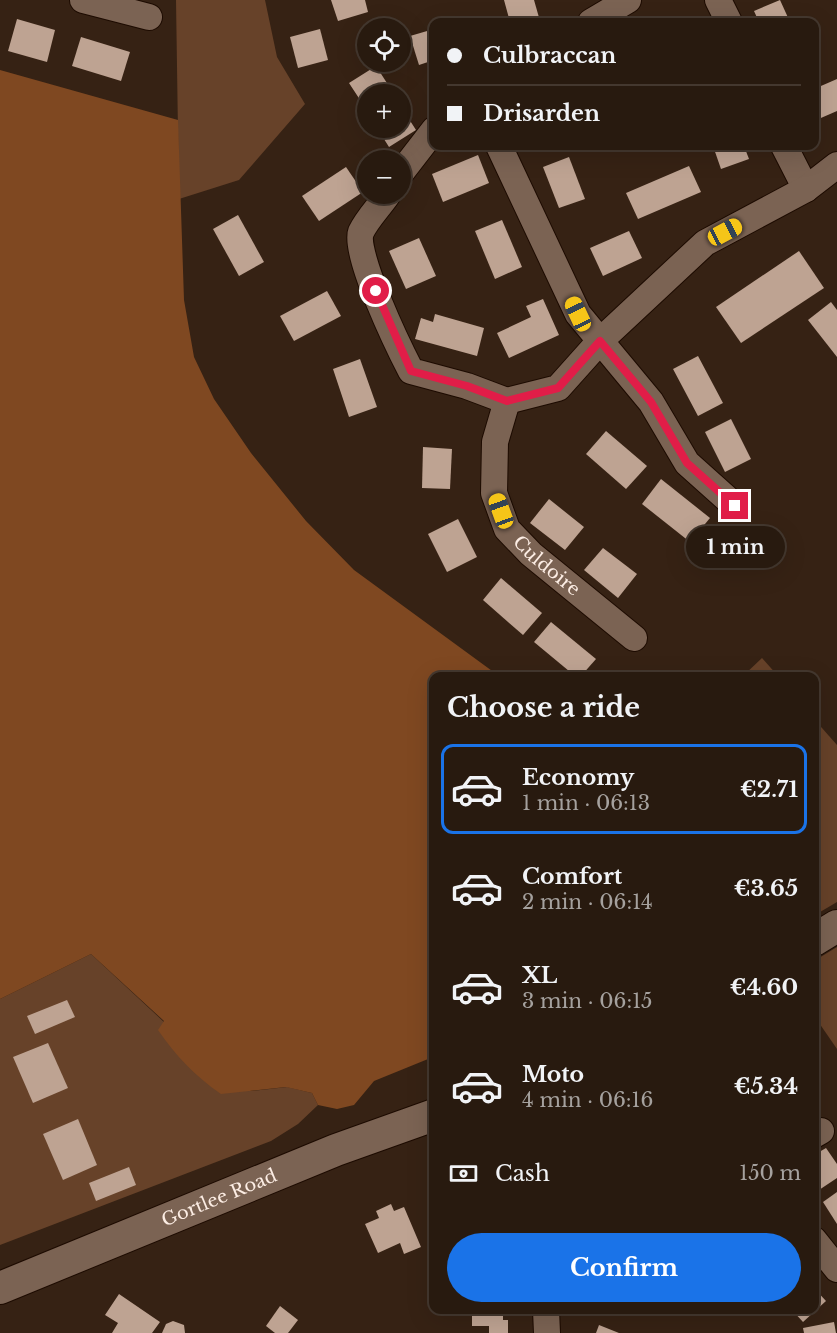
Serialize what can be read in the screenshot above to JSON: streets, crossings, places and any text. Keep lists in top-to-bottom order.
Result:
{
  "streets": {
    "street": ["Culdoire", "Gortlee Road"]
  },
  "page": {
    "map_buttons": ["+", "−"],
    "banner": ["Culbraccan", "Drisarden"],
    "bubble": "1 min",
    "heading": "Choose a ride",
    "list": [
      {
        "name": "Economy",
        "note": "1 min · 06:13",
        "value": "€2.71"
      },
      {
        "name": "Comfort",
        "note": "2 min · 06:14",
        "value": "€3.65"
      },
      {
        "name": "XL",
        "note": "3 min · 06:15",
        "value": "€4.60"
      },
      {
        "name": "Moto",
        "note": "4 min · 06:16",
        "value": "€5.34"
      }
    ],
    "pay": ["Cash", "150 m"],
    "buttons": "Confirm"
  }
}
